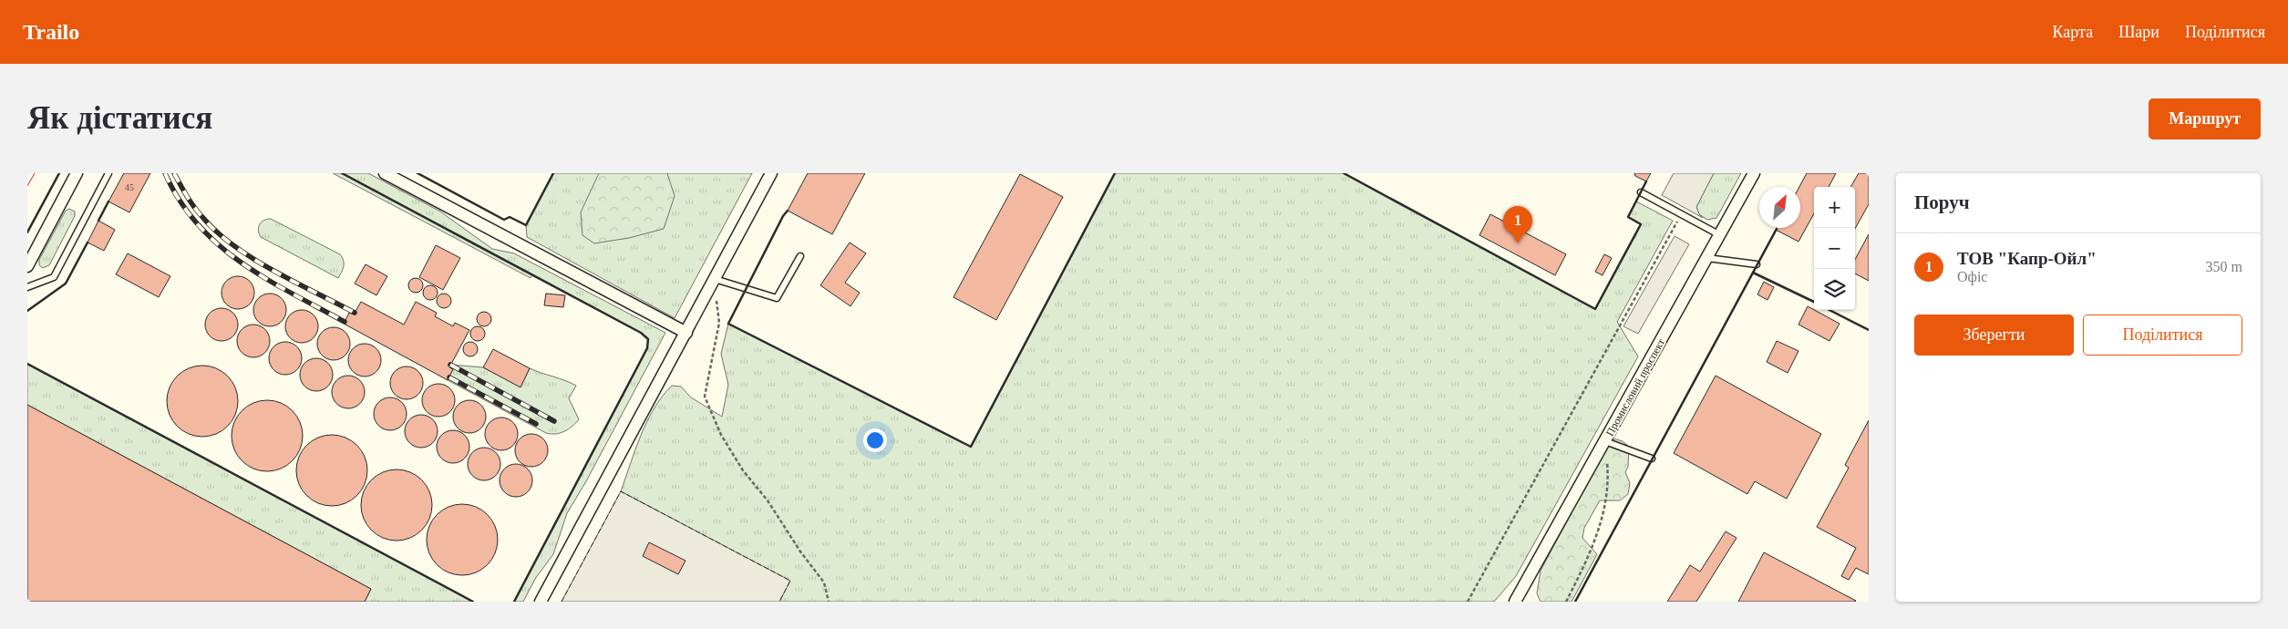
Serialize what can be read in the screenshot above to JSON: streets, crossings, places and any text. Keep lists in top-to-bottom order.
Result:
{
  "streets": {
    "street": ["Промисловий проспект"]
  },
  "house_numbers": ["45"],
  "north": "top right",
  "page": {
    "header": "Trailo",
    "nav": ["Карта", "Шари", "Поділитися"],
    "buttons": [
      "Маршрут",
      ["Зберегти", "Поділитися"]
    ],
    "title": "Як дістатися",
    "heading": "Поруч",
    "map_buttons": ["+", "−"],
    "pins": "1",
    "list": [
      {
        "mark": "1",
        "name": "ТОВ \"Капр-Ойл\"",
        "note": "Офіс",
        "value": "350 m"
      }
    ]
  }
}
